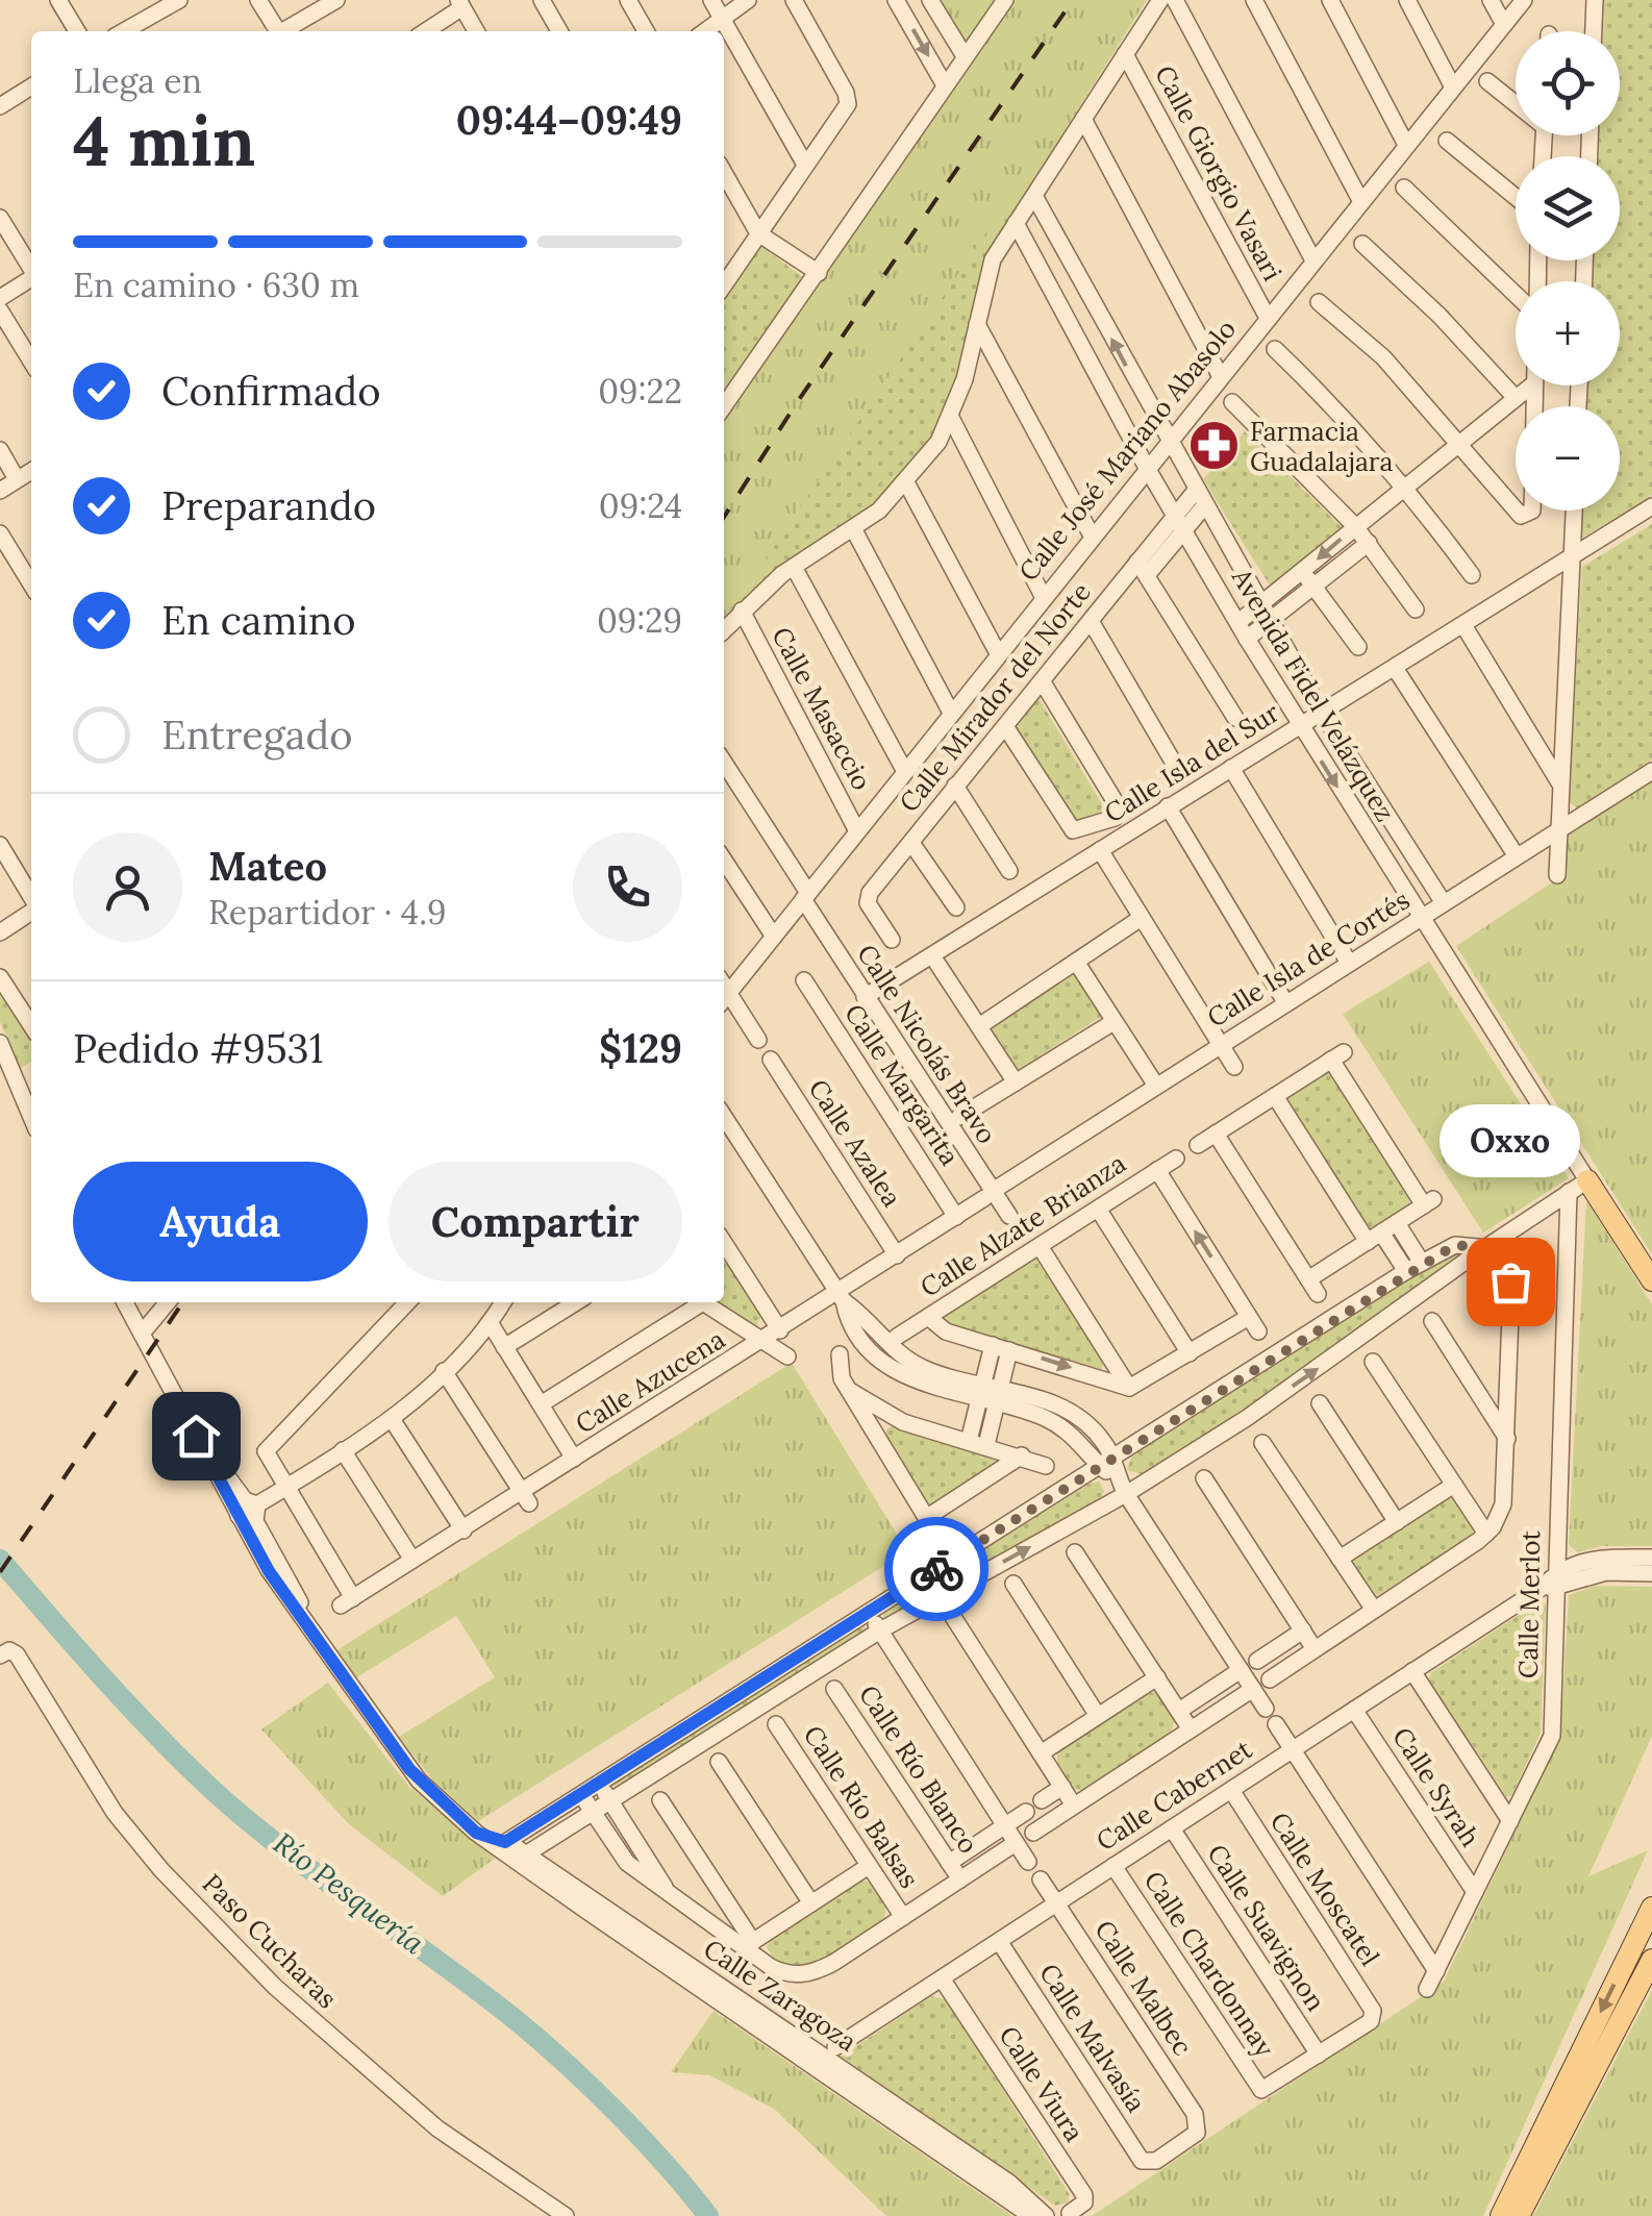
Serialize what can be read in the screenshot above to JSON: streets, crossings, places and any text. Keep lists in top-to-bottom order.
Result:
{
  "streets": {
    "street": [
      "Calle Giorgio Vasari",
      "Calle José Mariano Abasolo",
      "Avenida Fidel Velázquez",
      "Calle Mirador del Norte",
      "Calle Masaccio",
      "Calle Isla del Sur",
      "Calle Isla de Cortés",
      "Calle Nicolás Bravo",
      "Calle Margarita",
      "Calle Azalea",
      "Calle Alzate Brianza",
      "Calle Azucena",
      "Calle Merlot",
      "Calle Río Blanco",
      "Calle Syrah",
      "Calle Cabernet",
      "Calle Río Balsas",
      "Calle Moscatel",
      "Calle Suavignon",
      "Paso Cucharas",
      "Calle Chardonnay",
      "Calle Malbec",
      "Calle Zaragoza",
      "Calle Malvasía",
      "Calle Viura"
    ]
  },
  "crossings": [
    ["Calle Giorgio Vasari", "Calle José Mariano Abasolo"],
    ["Calle José Mariano Abasolo", "Avenida Fidel Velázquez"],
    ["Calle José Mariano Abasolo", "Calle Masaccio"],
    ["Calle José Mariano Abasolo", "Calle Nicolás Bravo"],
    ["Avenida Fidel Velázquez", "Calle Mirador del Norte"],
    ["Avenida Fidel Velázquez", "Calle Isla del Sur"],
    ["Avenida Fidel Velázquez", "Calle Isla de Cortés"],
    ["Calle Isla del Sur", "Calle Nicolás Bravo"],
    ["Calle Isla de Cortés", "Calle Nicolás Bravo"],
    ["Calle Isla de Cortés", "Calle Azucena"],
    ["Calle Nicolás Bravo", "Calle Azucena"],
    ["Calle Margarita", "Calle Azucena"],
    ["Calle Azalea", "Calle Azucena"],
    ["Calle Merlot", "Calle Syrah"],
    ["Calle Merlot", "Calle Cabernet"],
    ["Calle Syrah", "Calle Cabernet"],
    ["Calle Cabernet", "Calle Moscatel"],
    ["Calle Cabernet", "Calle Suavignon"],
    ["Calle Cabernet", "Calle Chardonnay"],
    ["Calle Cabernet", "Calle Malbec"],
    ["Calle Cabernet", "Calle Malvasía"],
    ["Calle Cabernet", "Calle Viura"],
    ["Calle Moscatel", "Calle Suavignon"],
    ["Calle Moscatel", "Calle Chardonnay"],
    ["Calle Suavignon", "Calle Chardonnay"],
    ["Calle Malbec", "Calle Malvasía"]
  ],
  "water": ["Río Pesquería"],
  "places": {
    "pharmacy": ["Farmacia Guadalajara"],
    "other": ["Oxxo"]
  },
  "page": {
    "map_buttons": ["+", "−"],
    "heading": ["4 min", "Llega en", "09:44–09:49"],
    "panel": [
      "Mateo",
      "Repartidor · 4.9",
      "Pedido #9531",
      "$129"
    ],
    "bar": "En camino · 630 m",
    "list": [
      ["Confirmado", "09:22"],
      ["Preparando", "09:24"],
      ["En camino", "09:29"],
      "Entregado"
    ],
    "bubble": "Oxxo",
    "buttons": ["Ayuda", "Compartir"]
  }
}
